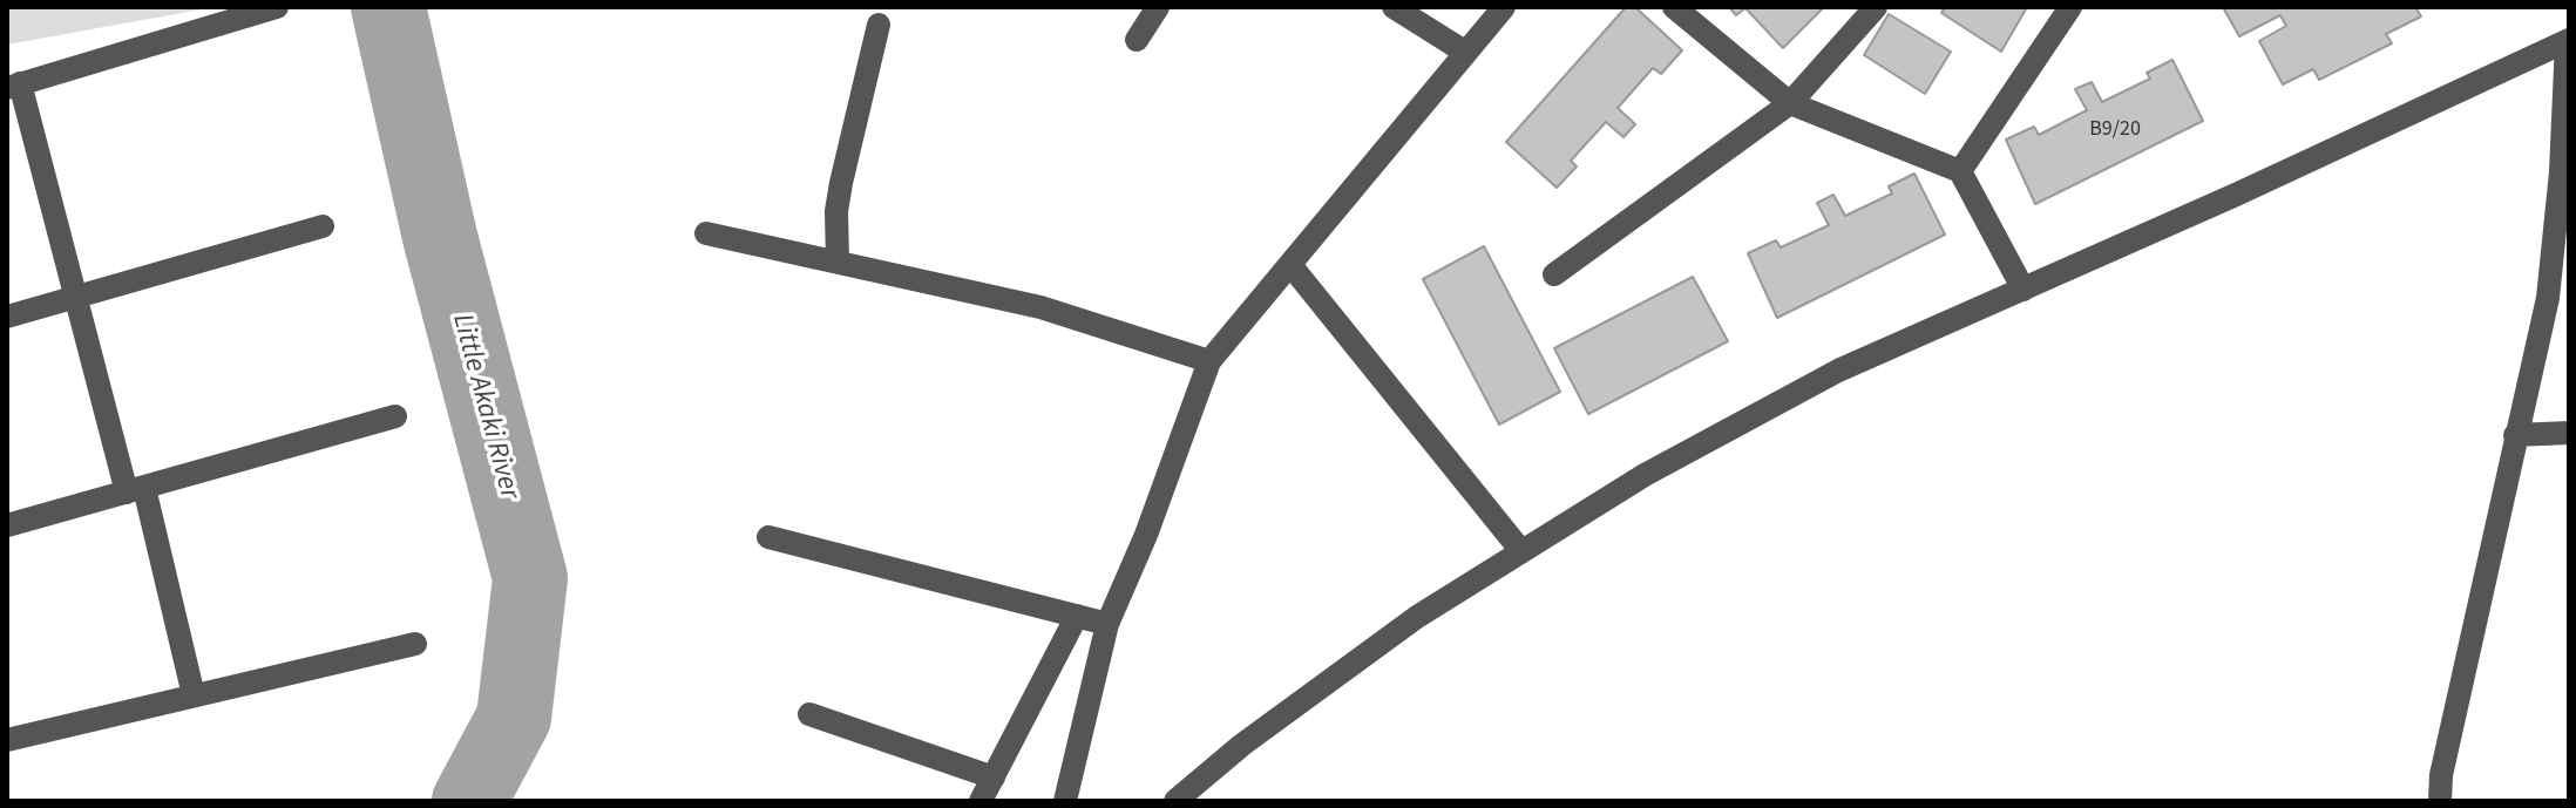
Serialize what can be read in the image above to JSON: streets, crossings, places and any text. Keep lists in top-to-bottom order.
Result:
{
  "water": ["Little Akaki River"],
  "house_numbers": ["B9/20"]
}
